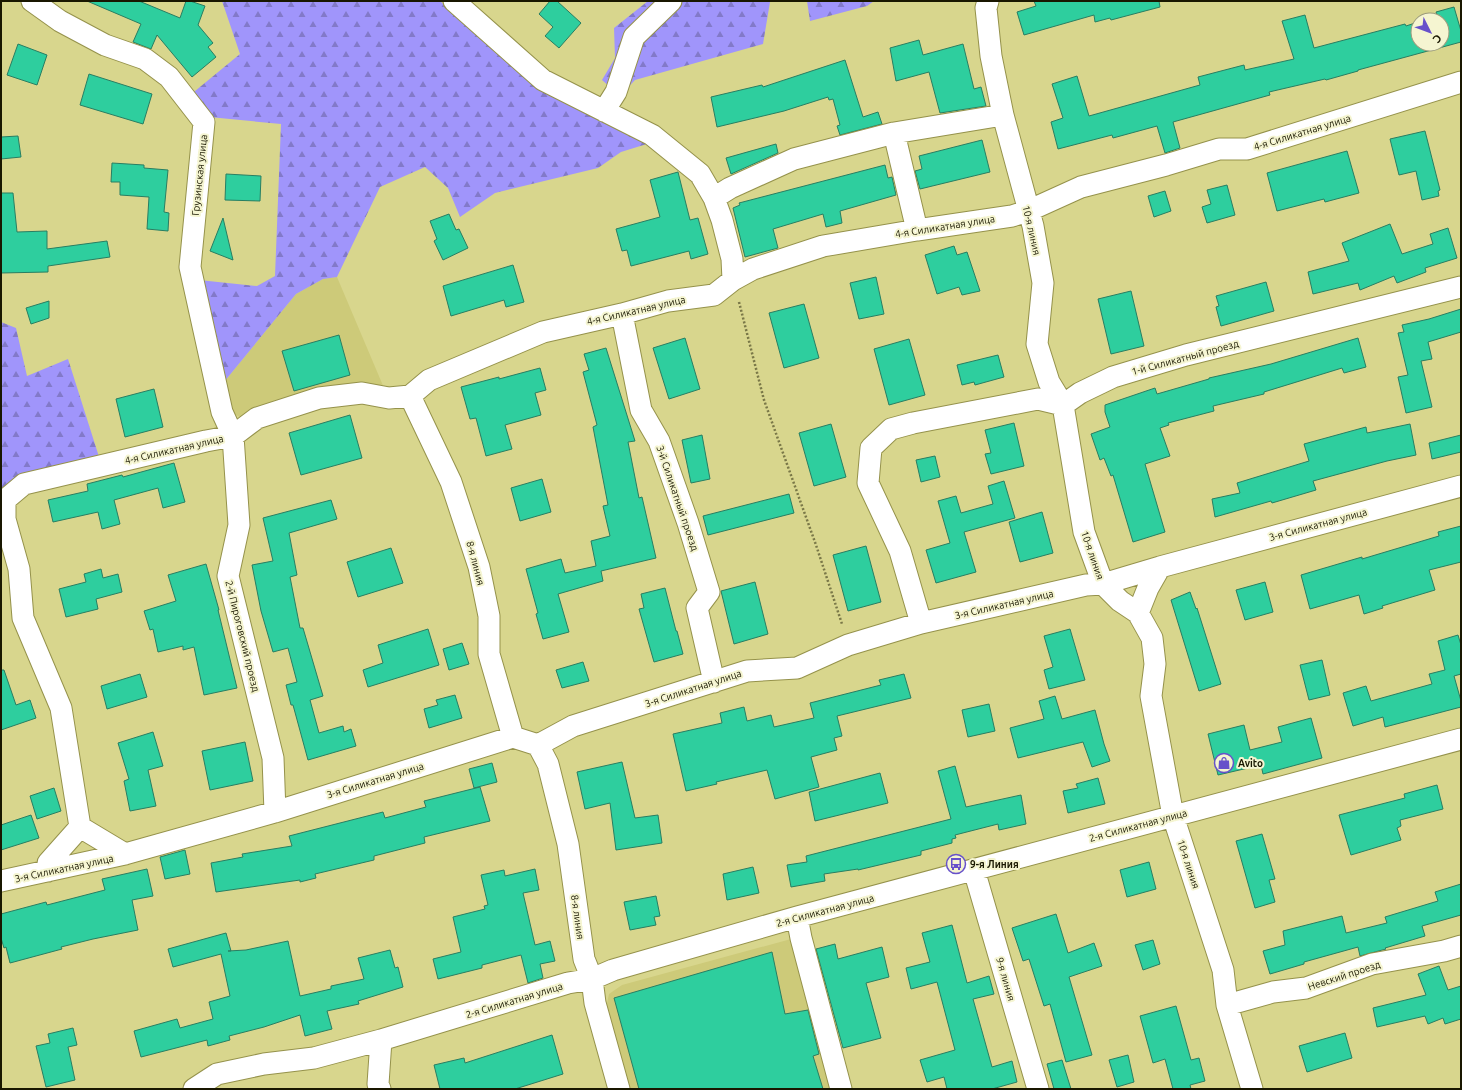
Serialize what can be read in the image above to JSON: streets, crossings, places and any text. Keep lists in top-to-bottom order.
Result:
{
  "streets": {
    "street": [
      "4-я Силикатная улица",
      "Грузинская улица",
      "10-я линия",
      "1-й Силикатный проезд",
      "3-й Силикатный проезд",
      "3-я Силикатная улица",
      "8-я линия",
      "2-й Пироговский проезд",
      "2-я Силикатная улица",
      "Невский проезд",
      "9-я линия"
    ]
  },
  "crossings": [
    ["4-я Силикатная улица", "Грузинская улица"],
    ["4-я Силикатная улица", "10-я линия"],
    ["4-я Силикатная улица", "3-й Силикатный проезд"],
    ["4-я Силикатная улица", "8-я линия"],
    ["4-я Силикатная улица", "2-й Пироговский проезд"],
    ["Грузинская улица", "2-й Пироговский проезд"],
    ["10-я линия", "1-й Силикатный проезд"],
    ["10-я линия", "3-я Силикатная улица"],
    ["10-я линия", "2-я Силикатная улица"],
    ["10-я линия", "Невский проезд"],
    ["3-й Силикатный проезд", "3-я Силикатная улица"],
    ["3-я Силикатная улица", "8-я линия"],
    ["3-я Силикатная улица", "2-й Пироговский проезд"],
    ["8-я линия", "2-я Силикатная улица"],
    ["2-я Силикатная улица", "9-я линия"]
  ],
  "places": {
    "shop": ["Avito"],
    "bus stop": ["9-я Линия"]
  },
  "north": "bottom right"
}
